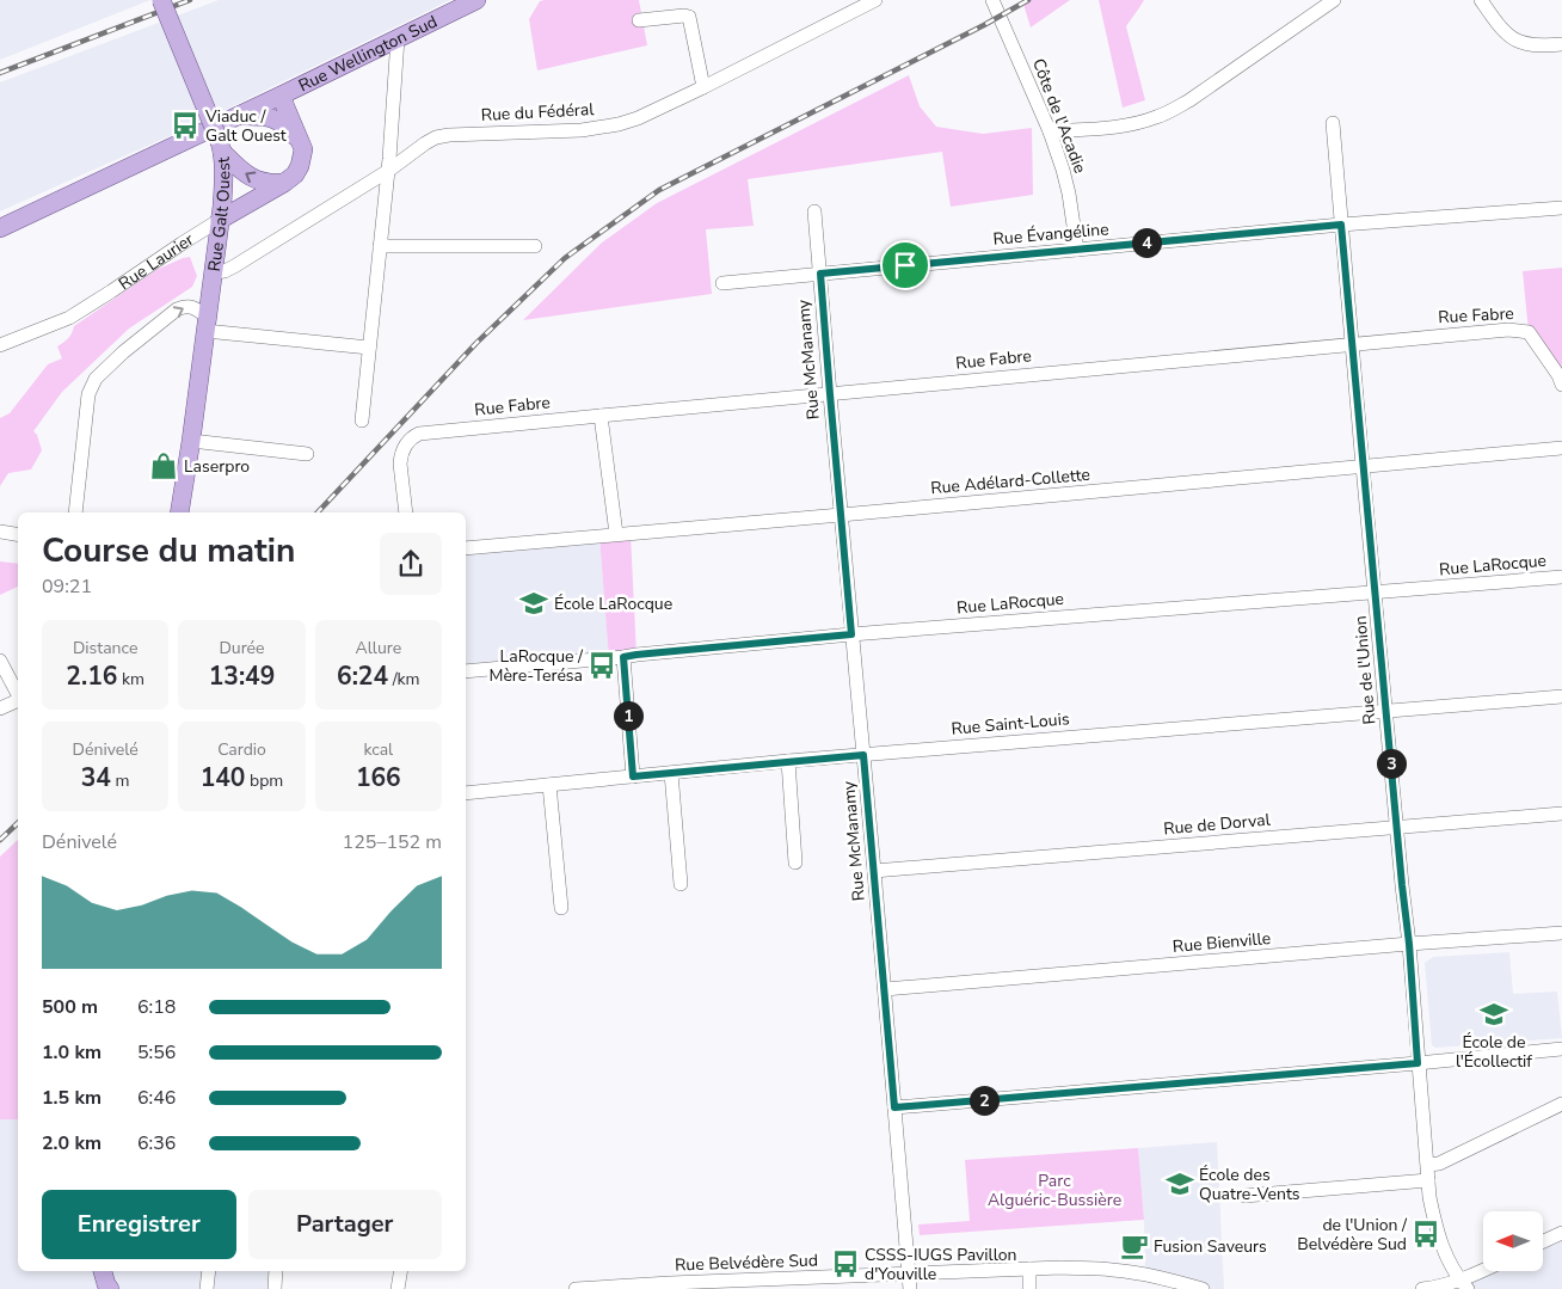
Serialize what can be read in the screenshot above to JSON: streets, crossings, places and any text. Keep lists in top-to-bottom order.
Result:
{
  "streets": {
    "main road": ["Rue Wellington Sud", "Rue Galt Ouest", "Rue Laurier"],
    "street": [
      "Rue du Fédéral",
      "Côte de l'Acadie",
      "Rue Évangéline",
      "Rue Fabre",
      "Rue McManamy",
      "Rue Adélard-Collette",
      "Rue LaRocque",
      "Rue de l'Union",
      "Rue Saint-Louis",
      "Rue de Dorval",
      "Rue Bienville",
      "Rue Belvédère Sud"
    ]
  },
  "crossings": [
    ["Rue Wellington Sud", "Rue Laurier"],
    ["Rue du Fédéral", "Rue Galt Ouest"],
    ["Côte de l'Acadie", "Rue Évangéline"],
    ["Rue Galt Ouest", "Rue Laurier"],
    ["Rue Évangéline", "Rue McManamy"],
    ["Rue Évangéline", "Rue de l'Union"],
    ["Rue Fabre", "Rue McManamy"],
    ["Rue Fabre", "Rue de l'Union"],
    ["Rue McManamy", "Rue Adélard-Collette"],
    ["Rue McManamy", "Rue LaRocque"],
    ["Rue McManamy", "Rue Saint-Louis"],
    ["Rue McManamy", "Rue de Dorval"],
    ["Rue McManamy", "Rue Bienville"],
    ["Rue McManamy", "Rue Belvédère Sud"],
    ["Rue Adélard-Collette", "Rue de l'Union"],
    ["Rue LaRocque", "Rue de l'Union"],
    ["Rue de l'Union", "Rue Saint-Louis"],
    ["Rue de l'Union", "Rue de Dorval"],
    ["Rue de l'Union", "Rue Bienville"]
  ],
  "parks": ["Parc Alguéric-Bussière"],
  "places": {
    "bus stop": [
      "Viaduc / Galt Ouest",
      "LaRocque / Mère-Terésa",
      "de l'Union / Belvédère Sud",
      "CSSS-IUGS Pavillon d'Youville"
    ],
    "shop": ["Laserpro"],
    "school or university": ["École LaRocque", "École de l'Écollectif", "École des Quatre-Vents"],
    "cafe": ["Fusion Saveurs"]
  },
  "north": "left",
  "page": {
    "pins": [
      "4",
      "1",
      "3",
      "2"
    ],
    "heading": ["Course du matin", "09:21"],
    "stats": [
      ["Distance", "2.16 km"],
      ["Durée", "13:49"],
      ["Allure", "6:24 /km"],
      ["Dénivelé", "34 m"],
      ["Cardio", "140 bpm"],
      ["kcal", "166"]
    ],
    "chart": ["Dénivelé", "125–152 m"],
    "list": [
      {
        "name": "500 m",
        "note": "6:18"
      },
      {
        "name": "1.0 km",
        "note": "5:56"
      },
      {
        "name": "1.5 km",
        "note": "6:46"
      },
      {
        "name": "2.0 km",
        "note": "6:36"
      }
    ],
    "buttons": ["Enregistrer", "Partager"]
  }
}
